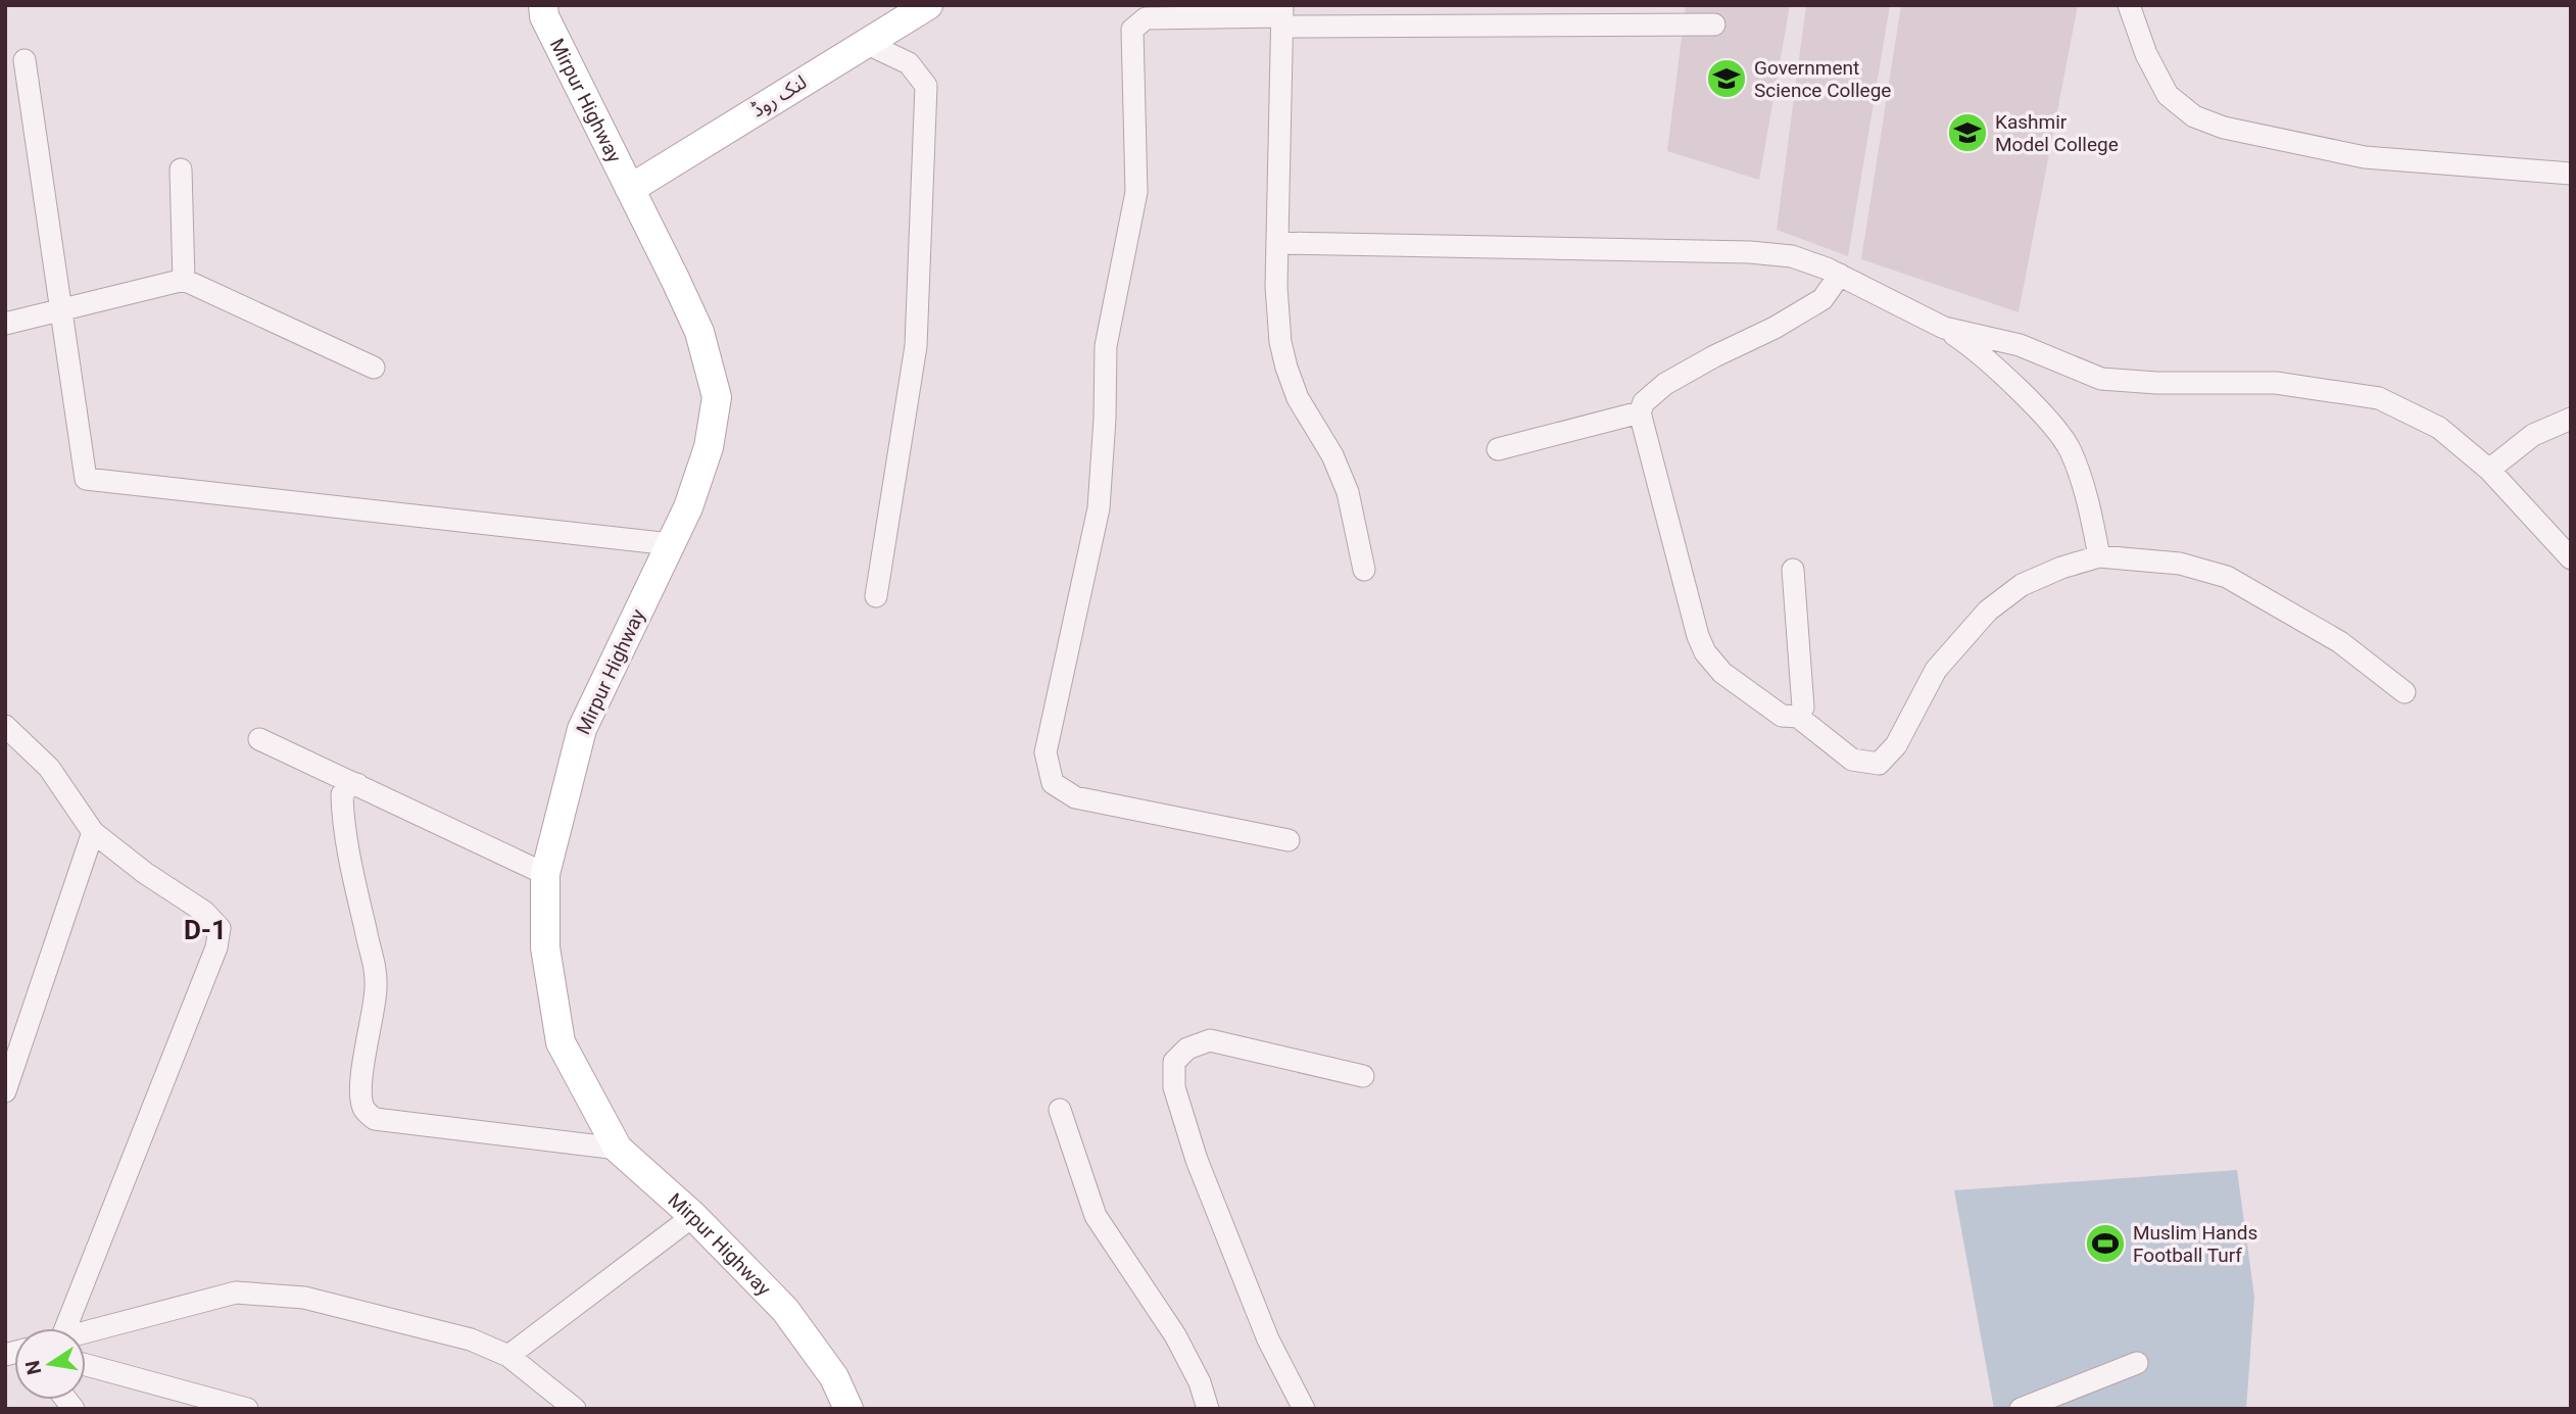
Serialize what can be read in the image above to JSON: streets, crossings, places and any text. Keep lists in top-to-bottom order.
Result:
{
  "streets": {
    "main road": ["لنک روڈ", "Mirpur Highway"]
  },
  "crossings": [
    ["لنک روڈ", "Mirpur Highway"]
  ],
  "districts": ["D-1"],
  "places": {
    "school or university": ["Government Science College", "Kashmir Model College"],
    "sports": ["Muslim Hands Football Turf"]
  },
  "north": "left"
}
